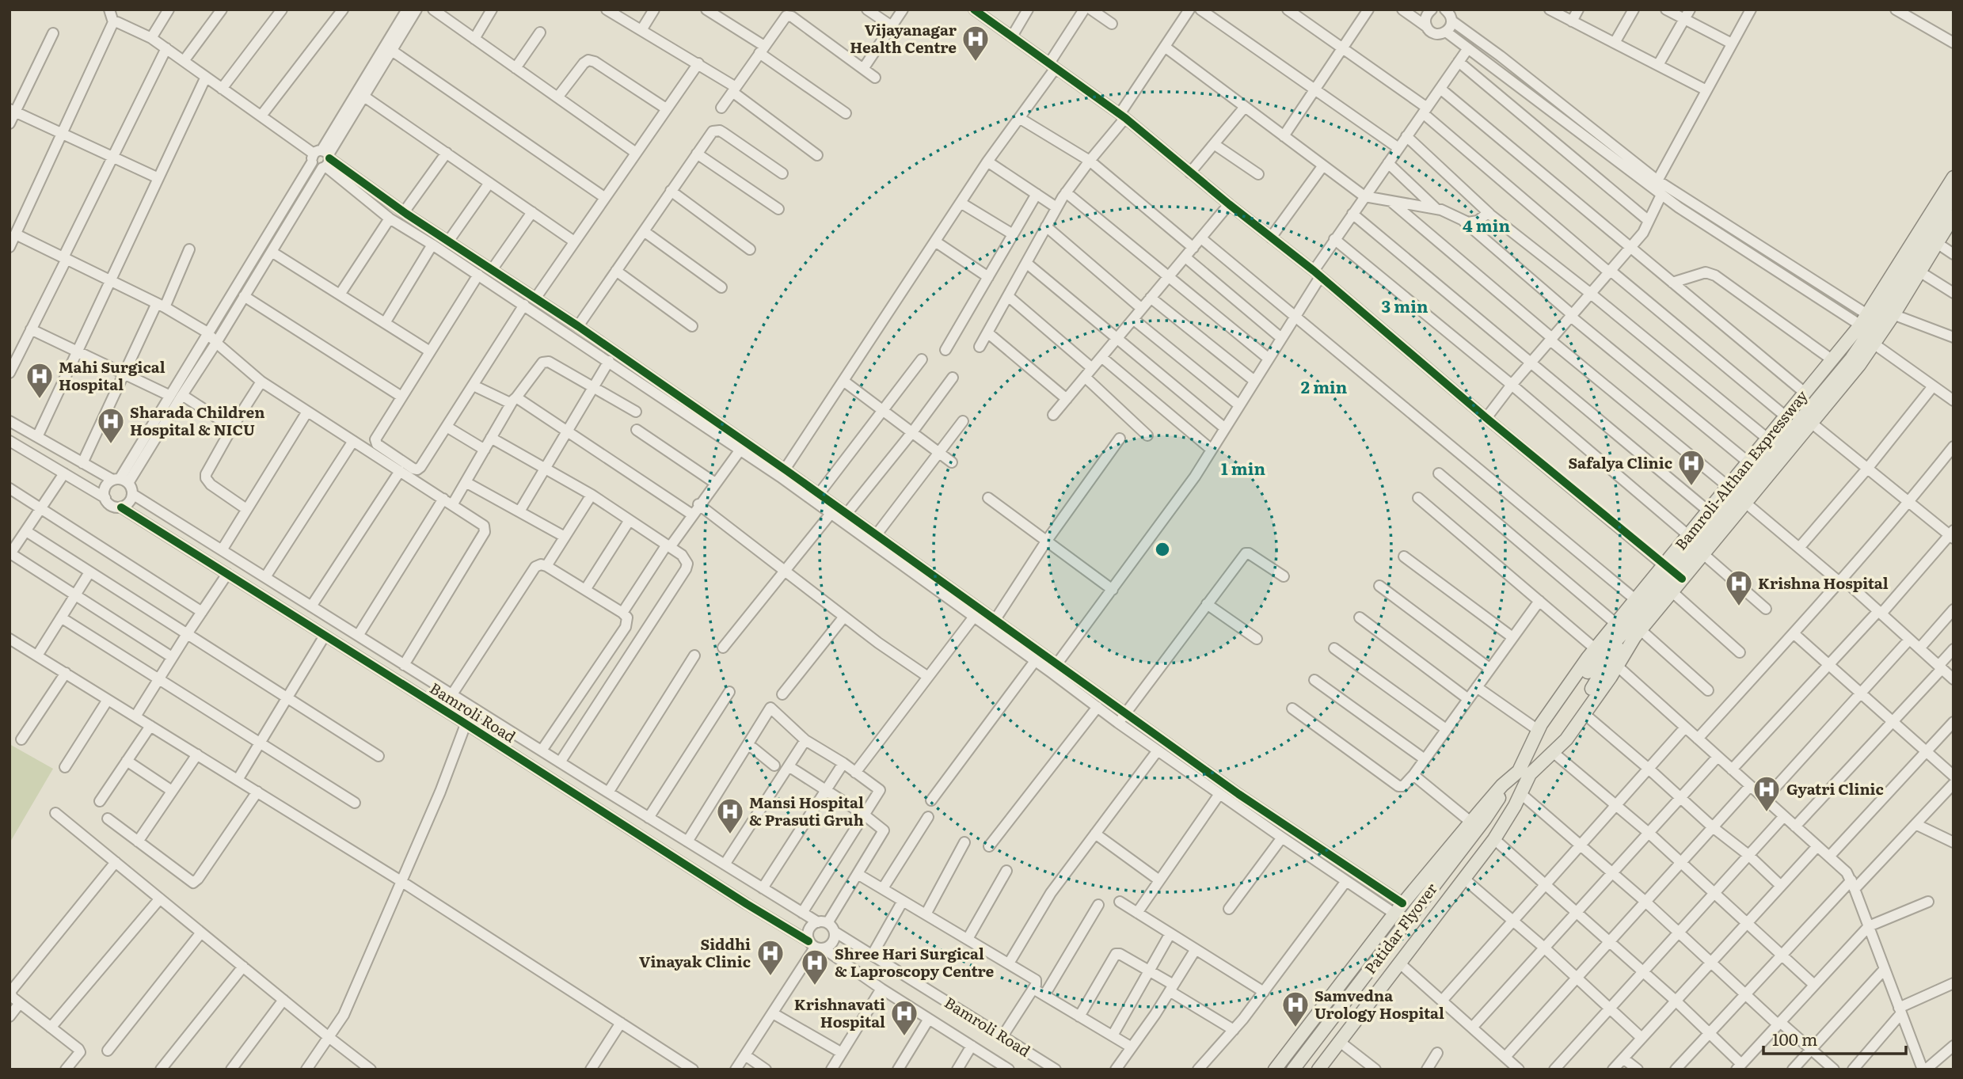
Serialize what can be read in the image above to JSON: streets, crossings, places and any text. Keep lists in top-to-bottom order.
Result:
{
  "streets": {
    "main road": ["Bamroli-Althan Expressway", "Patidar Flyover"],
    "street": ["Bamroli Road"]
  },
  "crossings": [
    ["Bamroli-Althan Expressway", "Patidar Flyover"]
  ],
  "places": {
    "hospital": [
      "Vijayanagar Health Centre",
      "Mahi Surgical Hospital",
      "Sharada Children Hospital & NICU",
      "Safalya Clinic",
      "Krishna Hospital",
      "Gyatri Clinic",
      "Mansi Hospital & Prasuti Gruh",
      "Siddhi Vinayak Clinic",
      "Shree Hari Surgical & Laproscopy Centre",
      "Samvedna Urology Hospital",
      "Krishnavati Hospital"
    ]
  },
  "scale_bar": "100 m",
  "rings": [
    "4 min",
    "3 min",
    "2 min",
    "1 min"
  ]
}
